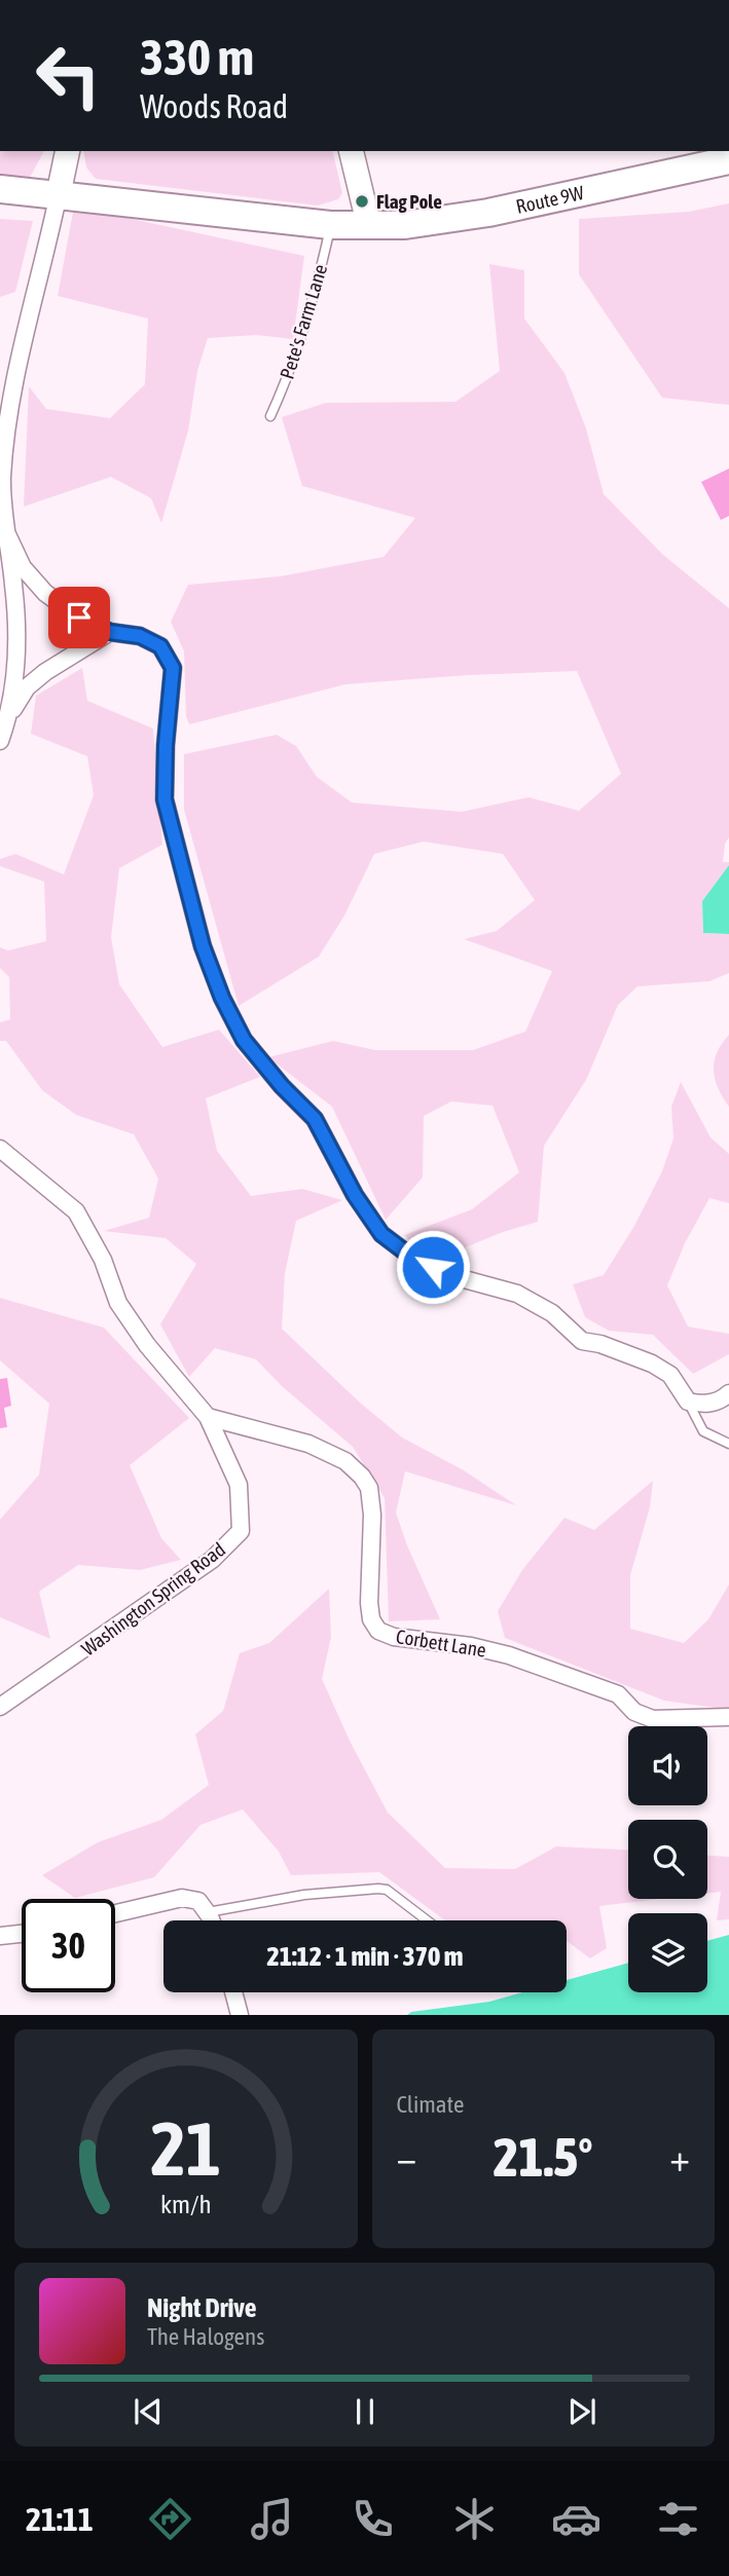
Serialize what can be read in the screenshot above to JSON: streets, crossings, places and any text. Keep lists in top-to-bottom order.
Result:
{
  "streets": {
    "main road": ["Route 9W"],
    "street": ["Washington Spring Road", "Corbett Lane"],
    "lane": ["Pete's Farm Lane"]
  },
  "crossings": [
    ["Route 9W", "Pete's Farm Lane"],
    ["Washington Spring Road", "Corbett Lane"]
  ],
  "places": ["Flag Pole"],
  "page": {
    "turn": ["330 m", "Woods Road"],
    "limit": "30",
    "trip": "21:12 · 1 min · 370 m",
    "tile": "Climate",
    "heat": ["−", "21.5°", "+"],
    "song": ["Night Drive", "The Halogens"],
    "tabs": "21:11",
    "gauge": ["21", "km/h"]
  }
}
